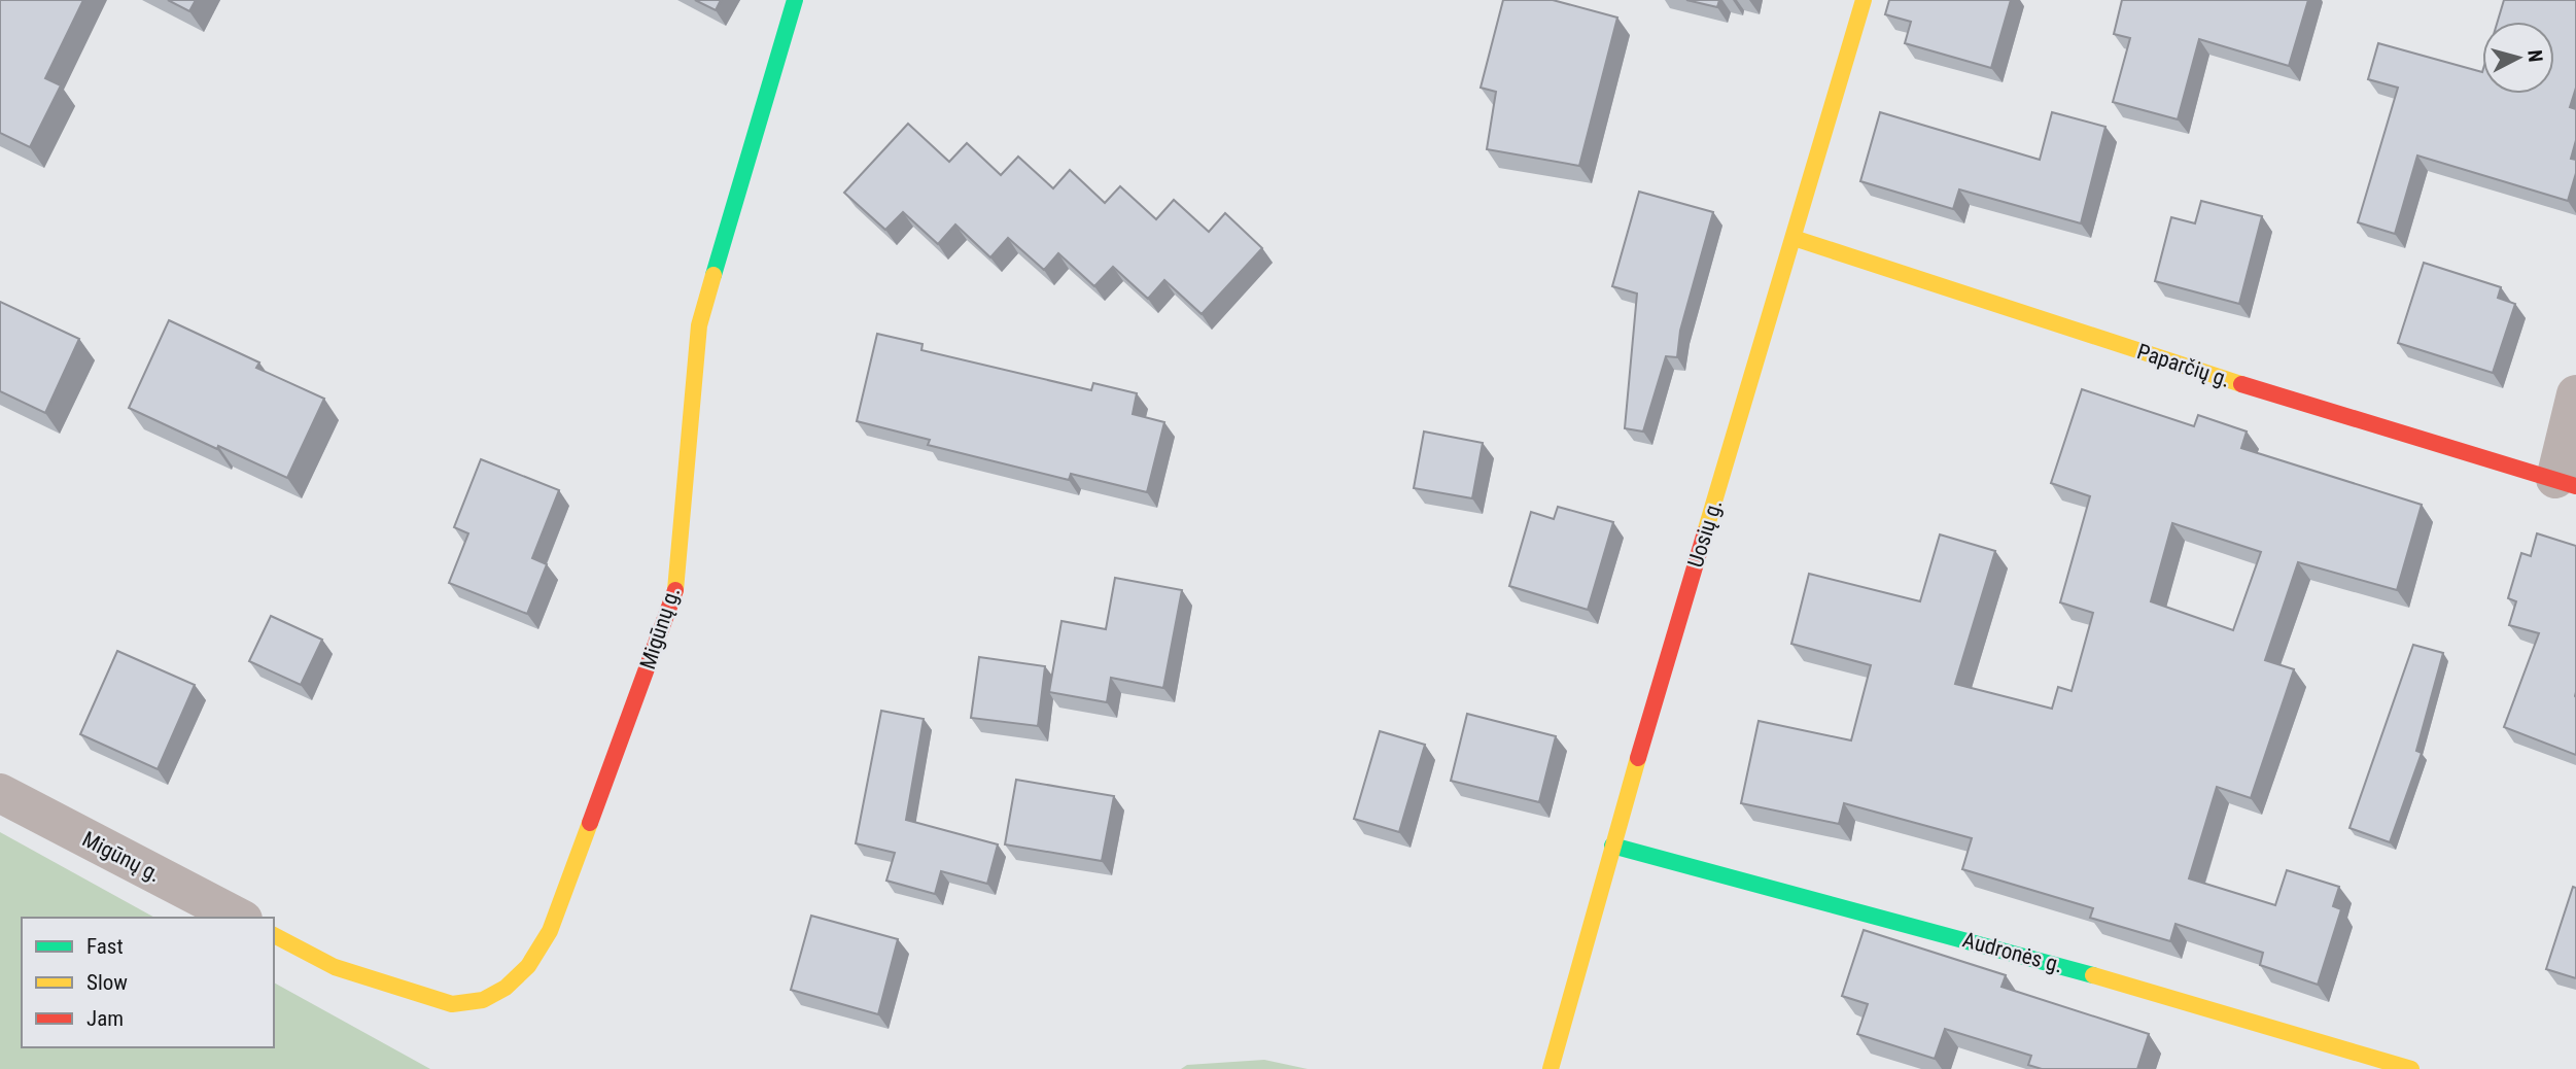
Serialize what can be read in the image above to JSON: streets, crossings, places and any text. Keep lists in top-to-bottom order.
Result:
{
  "streets": {
    "street": [
      "Paparčių g.",
      "Uosių g.",
      "Migūnų g.",
      "Audronės g."
    ]
  },
  "crossings": [
    ["Paparčių g.", "Uosių g."],
    ["Uosių g.", "Audronės g."]
  ],
  "legend": ["Fast", "Slow", "Jam"],
  "north": "right"
}
